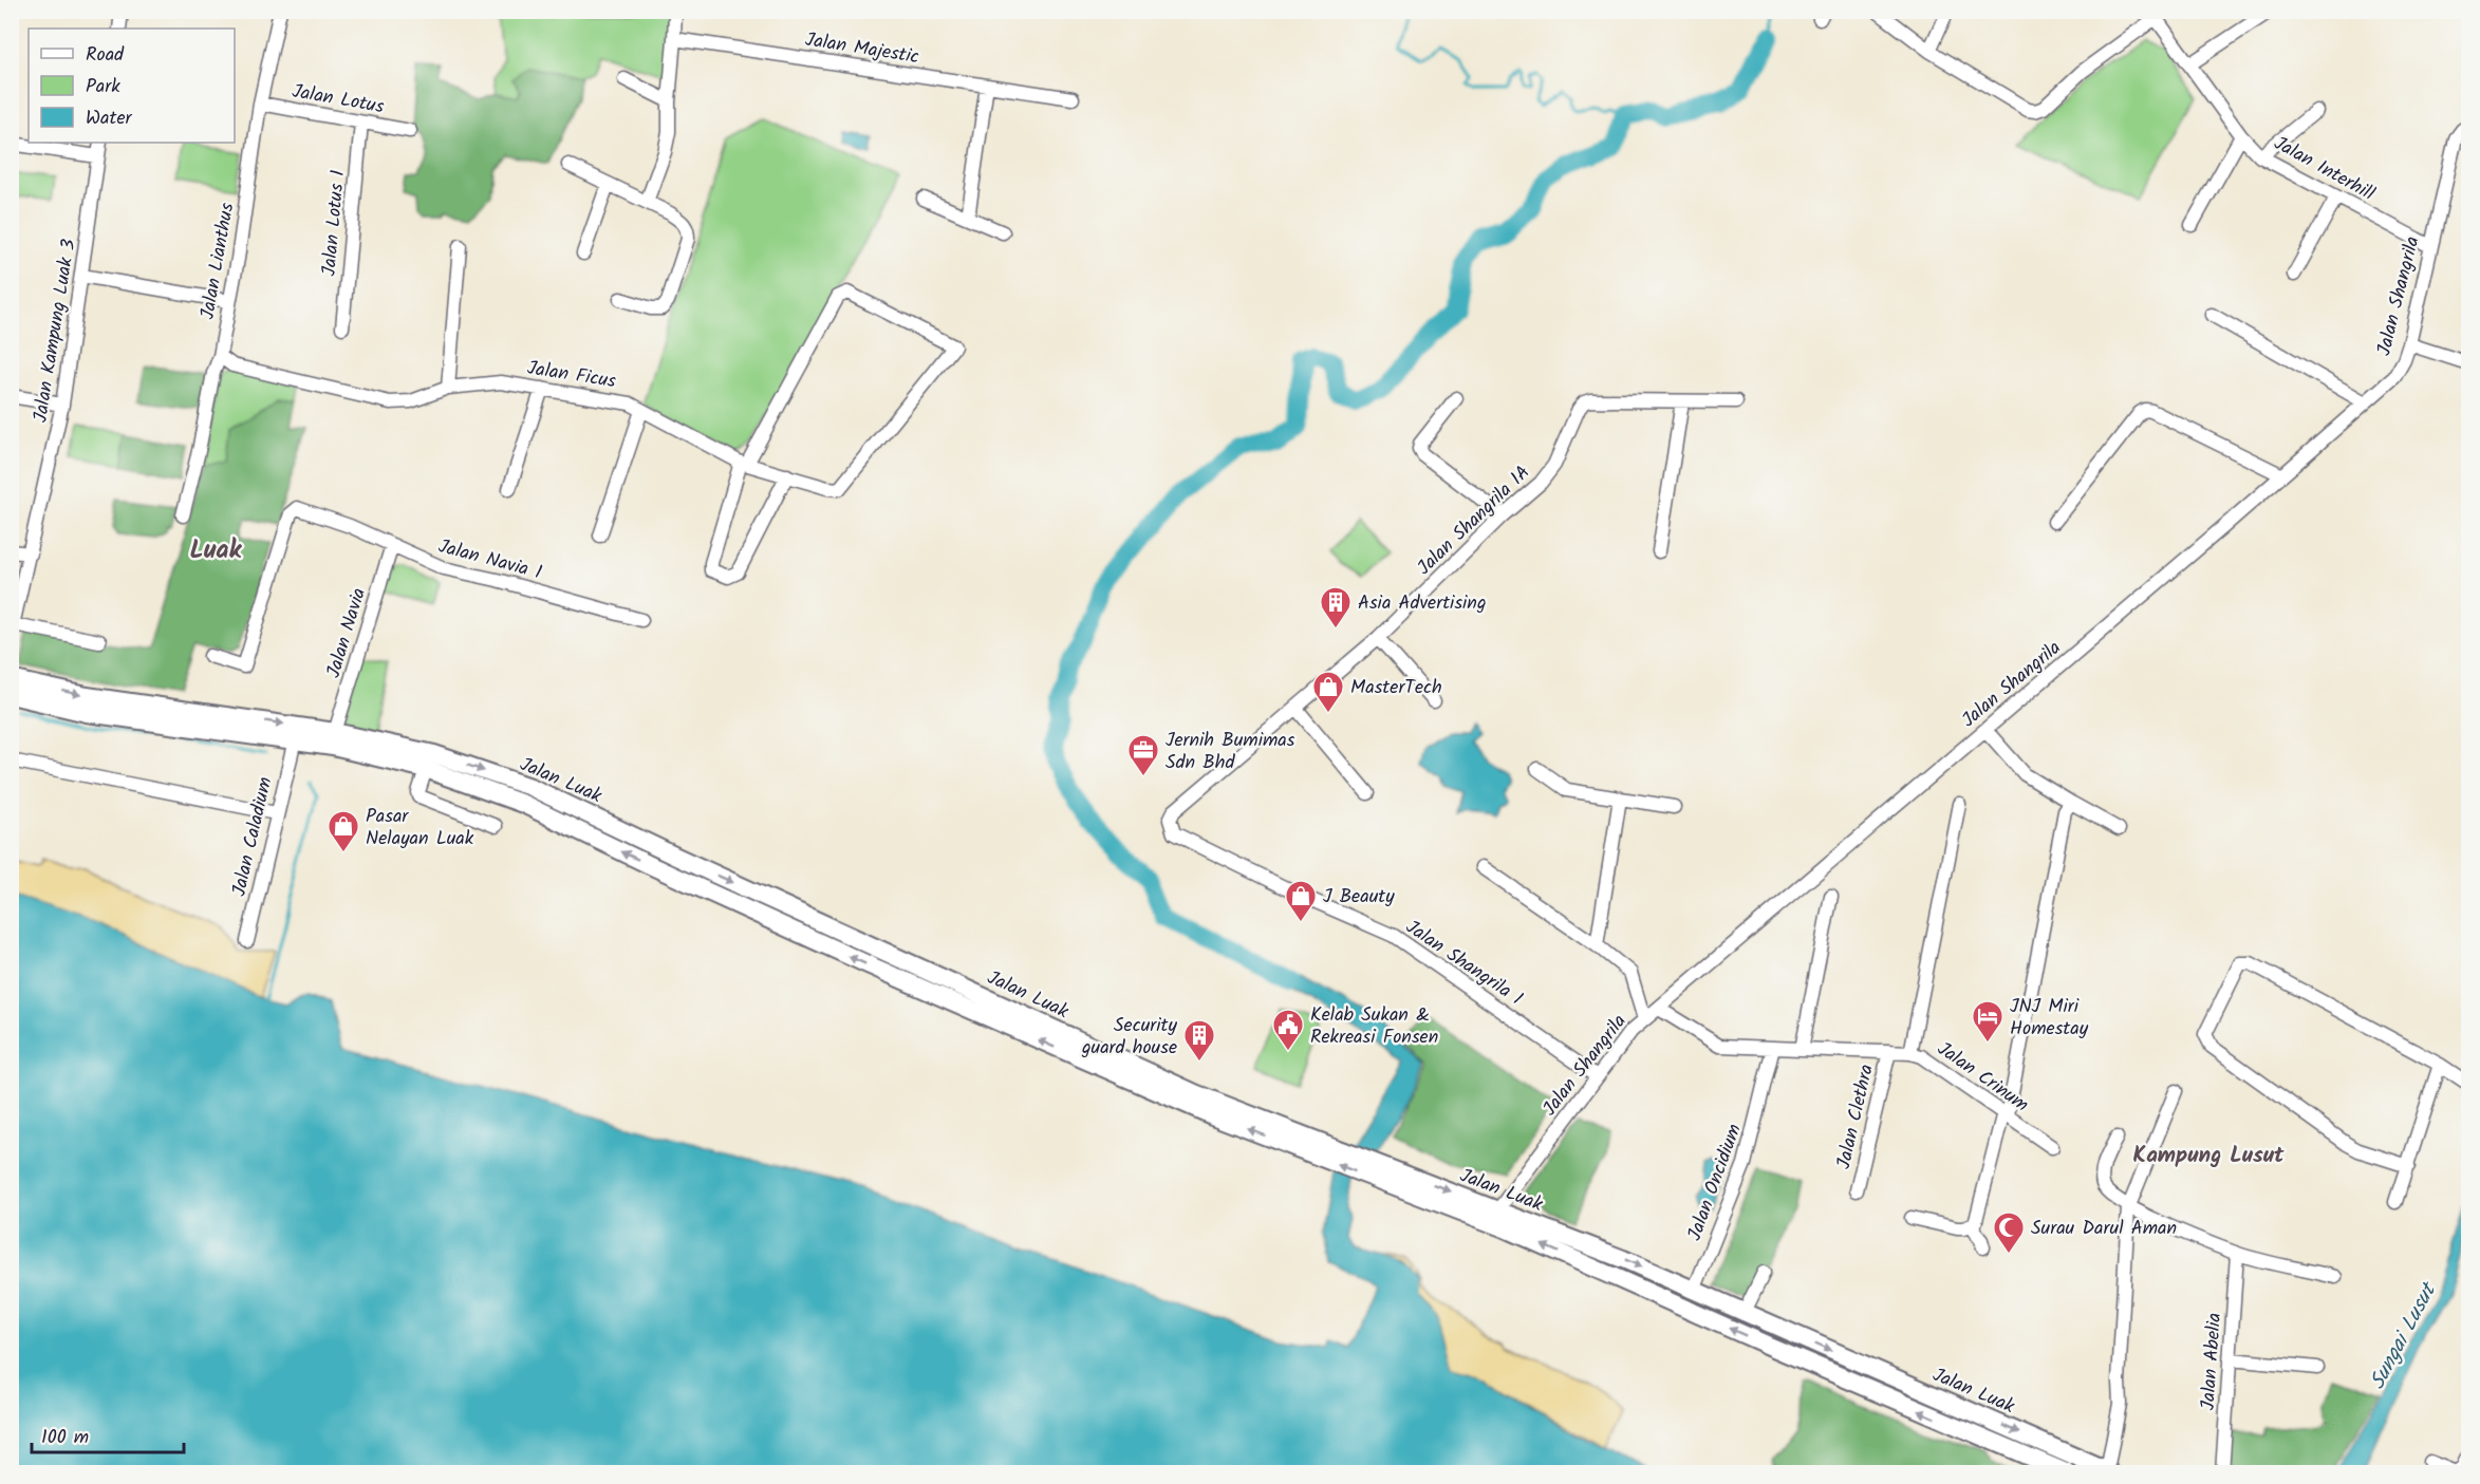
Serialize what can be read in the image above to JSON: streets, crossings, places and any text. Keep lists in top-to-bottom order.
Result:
{
  "streets": {
    "main road": ["Jalan Luak"],
    "street": [
      "Jalan Majestic",
      "Jalan Lotus",
      "Jalan Interhill",
      "Jalan Lotus 1",
      "Jalan Lianthus",
      "Jalan Shangrila",
      "Jalan Kampung Luak 3",
      "Jalan Ficus",
      "Jalan Shangrila 1A",
      "Jalan Navia 1",
      "Jalan Navia",
      "Jalan Caladium",
      "Jalan Shangrila 1",
      "Jalan Crinum",
      "Jalan Clethra",
      "Jalan Oncidium",
      "Jalan Abelia"
    ]
  },
  "crossings": [
    ["Jalan Lotus", "Jalan Lotus 1"],
    ["Jalan Lotus", "Jalan Lianthus"],
    ["Jalan Interhill", "Jalan Shangrila"],
    ["Jalan Lianthus", "Jalan Ficus"],
    ["Jalan Shangrila", "Jalan Luak"],
    ["Jalan Shangrila", "Jalan Shangrila 1"],
    ["Jalan Shangrila", "Jalan Crinum"],
    ["Jalan Shangrila 1A", "Jalan Shangrila 1"],
    ["Jalan Navia 1", "Jalan Navia"],
    ["Jalan Navia", "Jalan Luak"],
    ["Jalan Luak", "Jalan Caladium"],
    ["Jalan Luak", "Jalan Oncidium"],
    ["Jalan Crinum", "Jalan Clethra"],
    ["Jalan Crinum", "Jalan Oncidium"]
  ],
  "districts": ["Luak", "Kampung Lusut"],
  "water": ["Sungai Lusut"],
  "places": {
    "building": ["Asia Advertising", "Security guard house"],
    "shop": ["MasterTech", "Pasar Nelayan Luak", "J Beauty"],
    "office": ["Jernih Bumimas Sdn Bhd"],
    "hotel": ["JNJ Miri Homestay"],
    "public building": ["Kelab Sukan & Rekreasi Fonsen"],
    "mosque": ["Surau Darul Aman"]
  },
  "legend": ["Road", "Park", "Water"],
  "scale_bar": "100 m"
}
